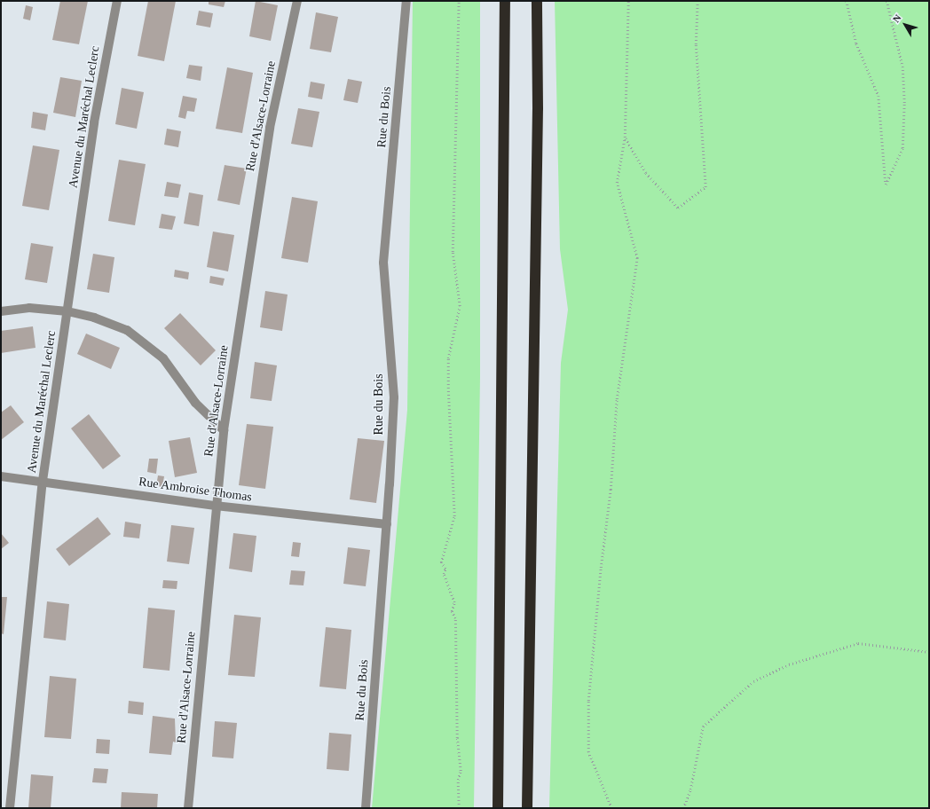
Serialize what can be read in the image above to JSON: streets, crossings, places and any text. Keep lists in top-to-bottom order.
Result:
{
  "streets": {
    "street": [
      "Rue d'Alsace-Lorraine",
      "Avenue du Maréchal Leclerc",
      "Rue du Bois",
      "Rue Ambroise Thomas"
    ]
  },
  "crossings": [
    ["Rue d'Alsace-Lorraine", "Rue Ambroise Thomas"],
    ["Avenue du Maréchal Leclerc", "Rue Ambroise Thomas"],
    ["Rue du Bois", "Rue Ambroise Thomas"]
  ],
  "north": "top left"
}
